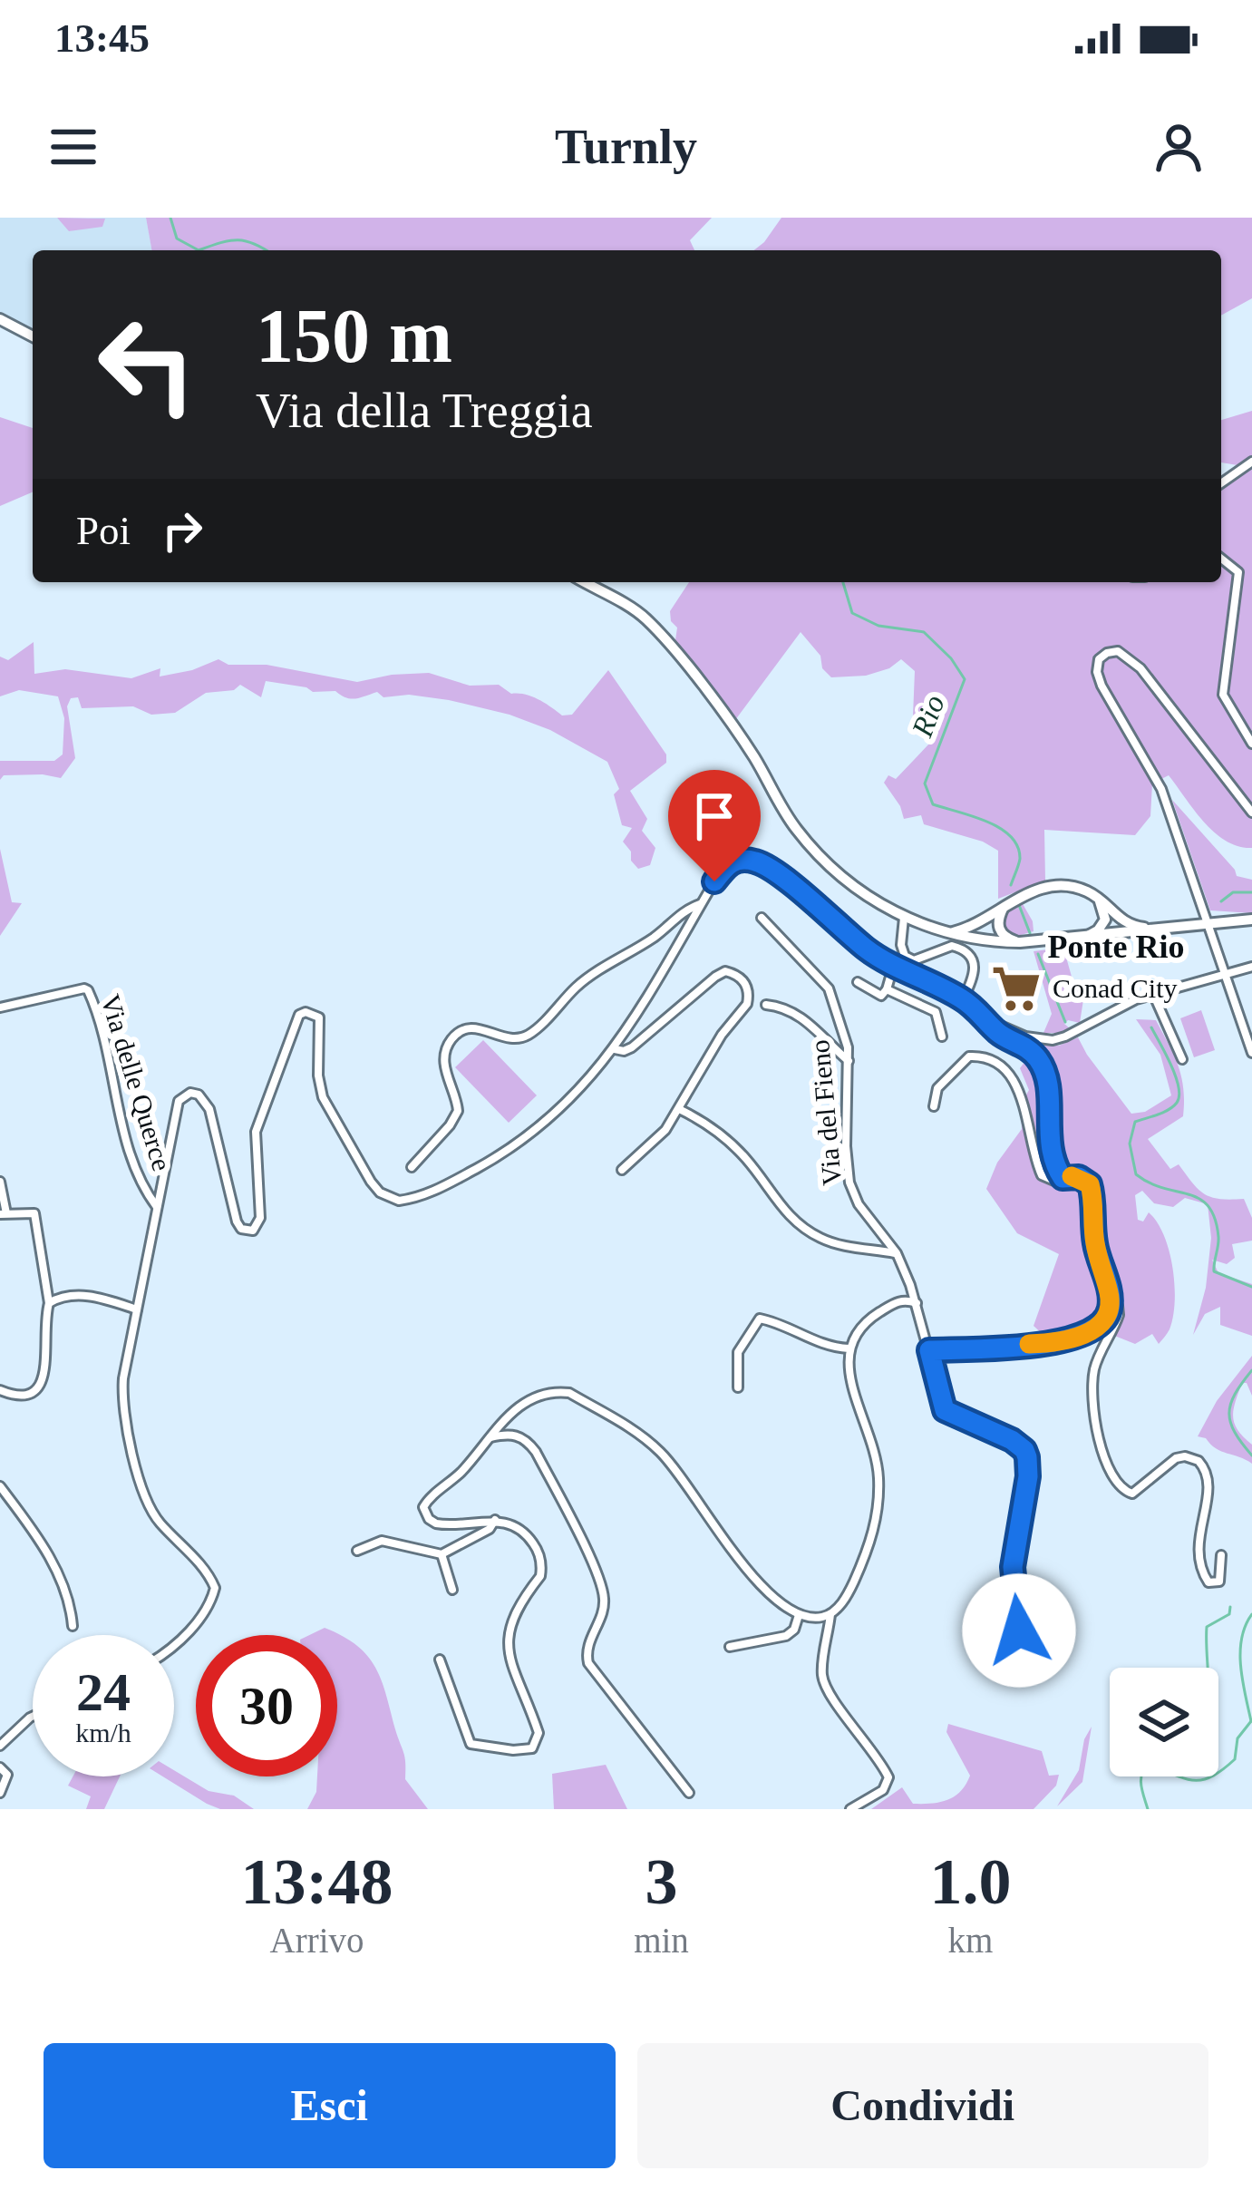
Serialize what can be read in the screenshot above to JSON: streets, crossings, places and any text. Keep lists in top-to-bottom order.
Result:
{
  "streets": {
    "street": ["Via delle Querce", "Via del Fieno"]
  },
  "districts": ["Ponte Rio"],
  "water": ["Rio"],
  "places": {
    "supermarket": ["Conad City"]
  },
  "page": {
    "status": "13:45",
    "header": "Turnly",
    "turn": ["150 m", "Via della Treggia"],
    "then": "Poi",
    "speed": "24 km/h",
    "limit": "30",
    "eta": [
      "13:48",
      "Arrivo",
      "3",
      "min",
      "1.0",
      "km"
    ],
    "buttons": ["Esci", "Condividi"]
  }
}
